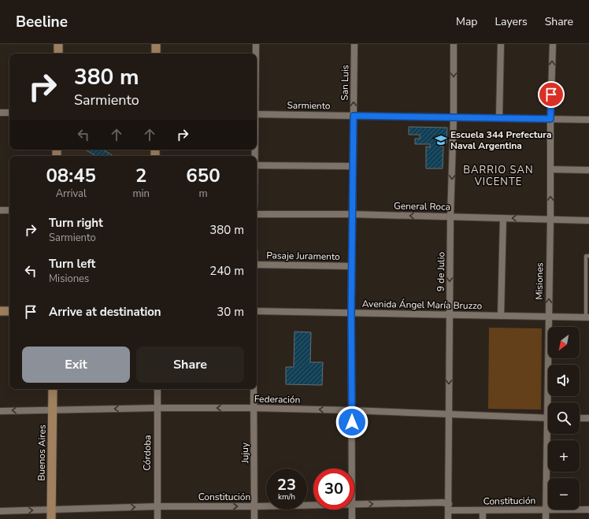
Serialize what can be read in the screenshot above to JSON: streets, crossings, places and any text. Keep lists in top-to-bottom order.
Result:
{
  "streets": {
    "street": [
      "San Luis",
      "Sarmiento",
      "General Roca",
      "Pasaje Juramento",
      "9 de Julio",
      "Misiones",
      "Avenida Ángel María Bruzzo",
      "Federación",
      "Buenos Aires",
      "Córdoba",
      "Jujuy",
      "Constitución"
    ]
  },
  "crossings": [
    ["San Luis", "Sarmiento"],
    ["San Luis", "General Roca"],
    ["San Luis", "Pasaje Juramento"],
    ["San Luis", "Avenida Ángel María Bruzzo"],
    ["San Luis", "Federación"],
    ["Sarmiento", "9 de Julio"],
    ["Sarmiento", "Misiones"],
    ["General Roca", "9 de Julio"],
    ["General Roca", "Misiones"],
    ["9 de Julio", "Avenida Ángel María Bruzzo"],
    ["9 de Julio", "Federación"],
    ["9 de Julio", "Constitución"],
    ["Misiones", "Avenida Ángel María Bruzzo"],
    ["Misiones", "Federación"],
    ["Misiones", "Constitución"],
    ["Federación", "Buenos Aires"],
    ["Federación", "Córdoba"],
    ["Federación", "Jujuy"],
    ["Buenos Aires", "Constitución"],
    ["Córdoba", "Constitución"],
    ["Jujuy", "Constitución"]
  ],
  "one_way": ["General Roca", "Federación", "Constitución"],
  "districts": ["BARRIO SAN VICENTE"],
  "places": {
    "school or university": ["Escuela 344 Prefectura Naval Argentina"]
  },
  "north": "bottom left",
  "page": {
    "header": "Beeline",
    "nav": ["Map", "Layers", "Share"],
    "turn": ["380 m", "Sarmiento"],
    "eta": [
      "08:45",
      "Arrival",
      "2",
      "min",
      "650",
      "m"
    ],
    "list": [
      {
        "name": "Turn right",
        "note": "Sarmiento",
        "value": "380 m"
      },
      {
        "name": "Turn left",
        "note": "Misiones",
        "value": "240 m"
      },
      {
        "name": "Arrive at destination",
        "value": "30 m"
      }
    ],
    "map_buttons": ["+", "−"],
    "buttons": ["Exit", "Share"],
    "speed": "23 km/h",
    "limit": "30"
  }
}
